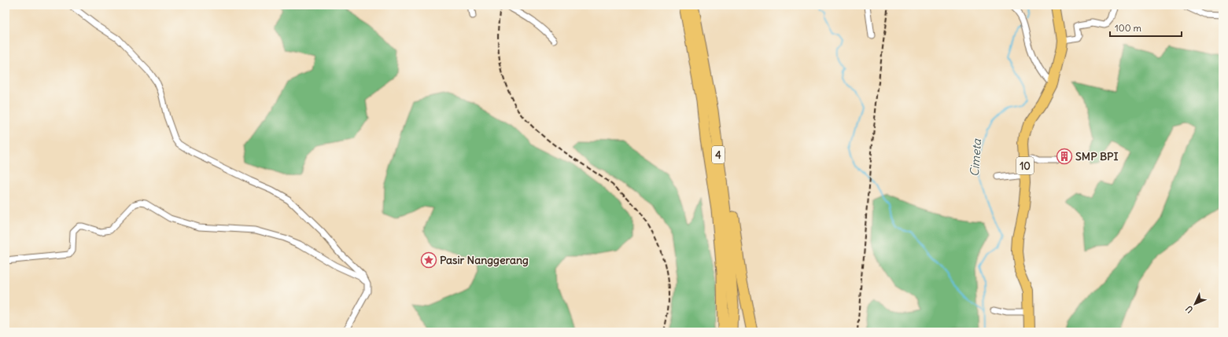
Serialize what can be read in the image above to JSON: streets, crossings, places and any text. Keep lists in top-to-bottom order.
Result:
{
  "streets": {
    "highway": ["4", "10"]
  },
  "water": ["Cimeta"],
  "places": {
    "building": ["SMP BPI"],
    "place": ["Pasir Nanggerang"]
  },
  "scale_bar": "100 m",
  "north": "bottom left"
}
